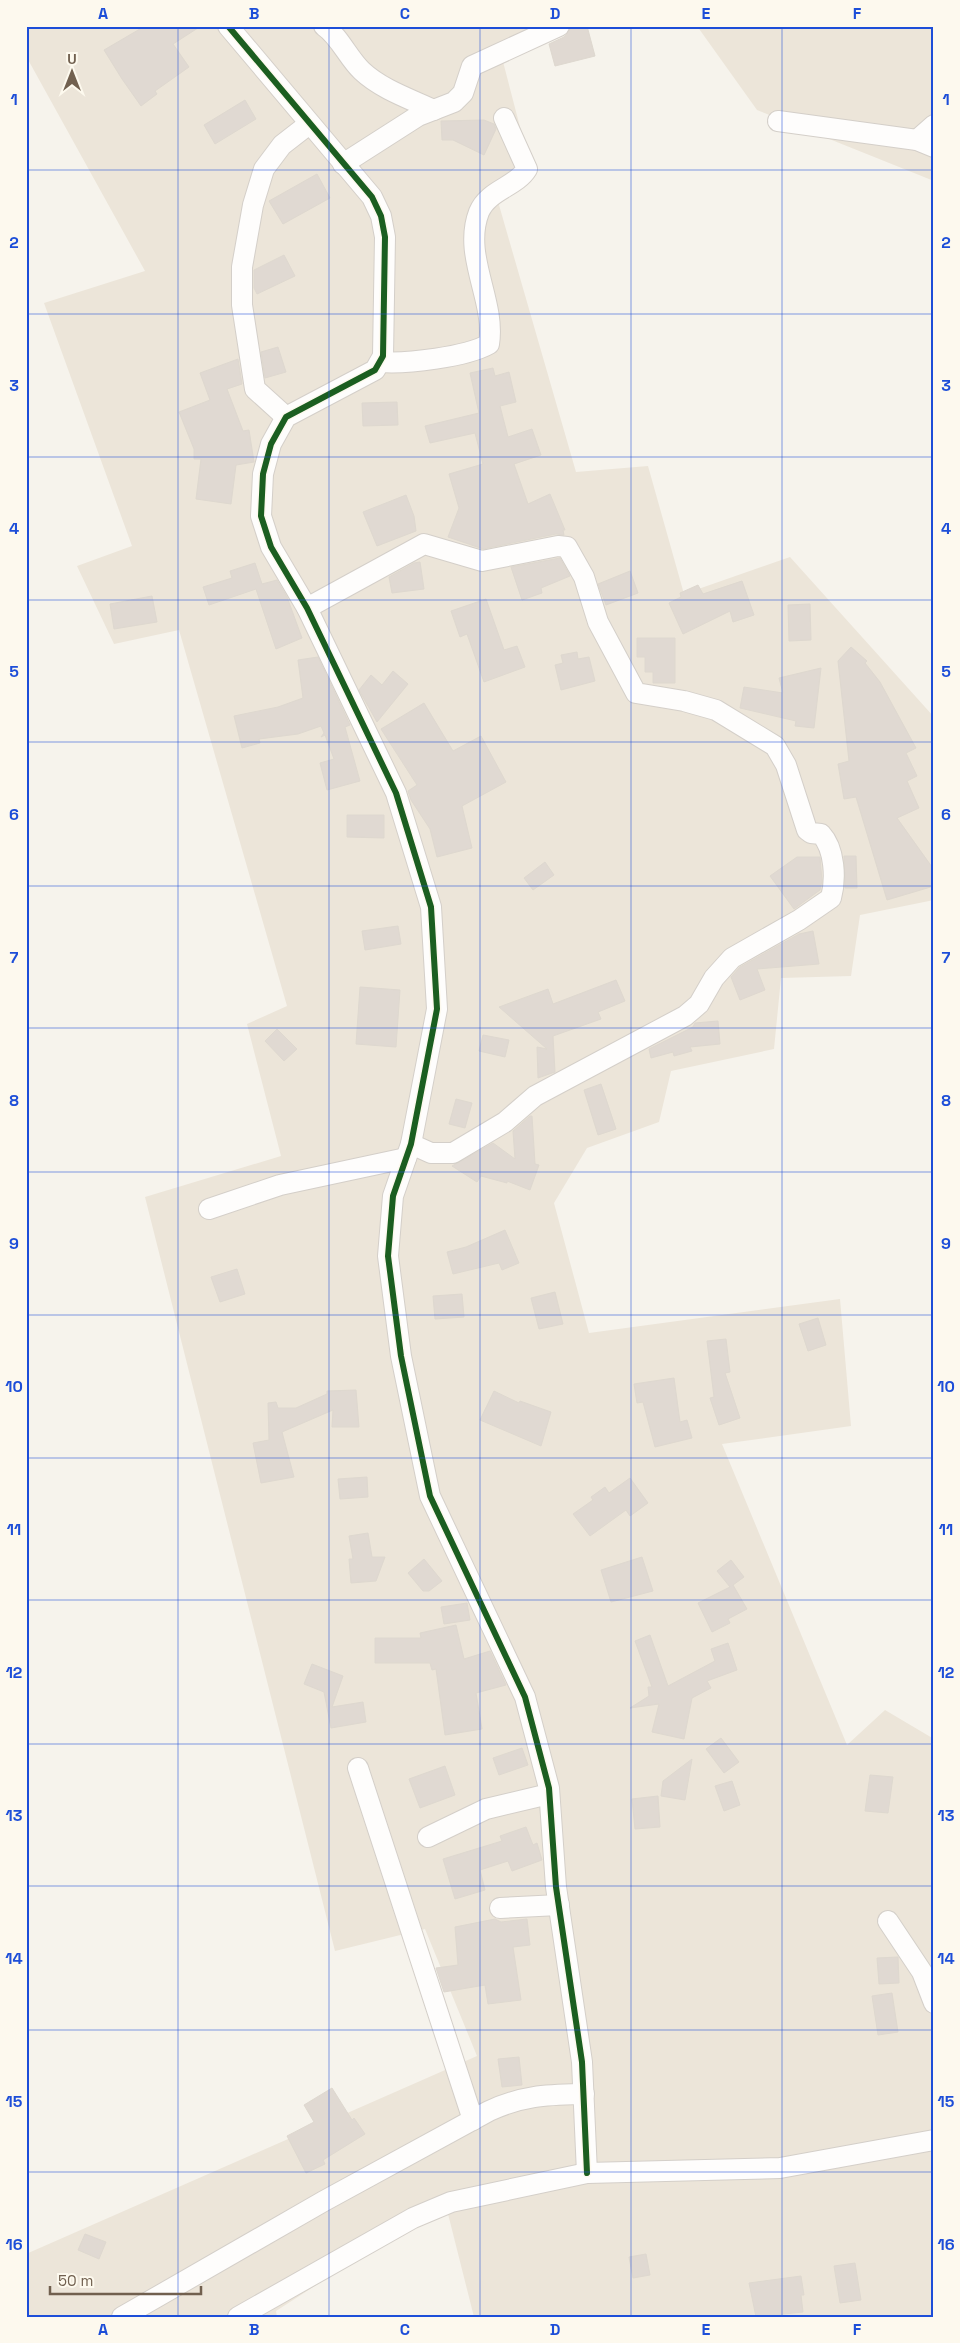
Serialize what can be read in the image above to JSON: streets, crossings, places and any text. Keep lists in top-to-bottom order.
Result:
{
  "scale_bar": "50 m",
  "north": "top",
  "grid": {
    "columns": [
      "A",
      "B",
      "C",
      "D",
      "E",
      "F"
    ],
    "rows": [
      "1",
      "2",
      "3",
      "4",
      "5",
      "6",
      "7",
      "8",
      "9",
      "10",
      "11",
      "12",
      "13",
      "14",
      "15",
      "16"
    ]
  }
}
